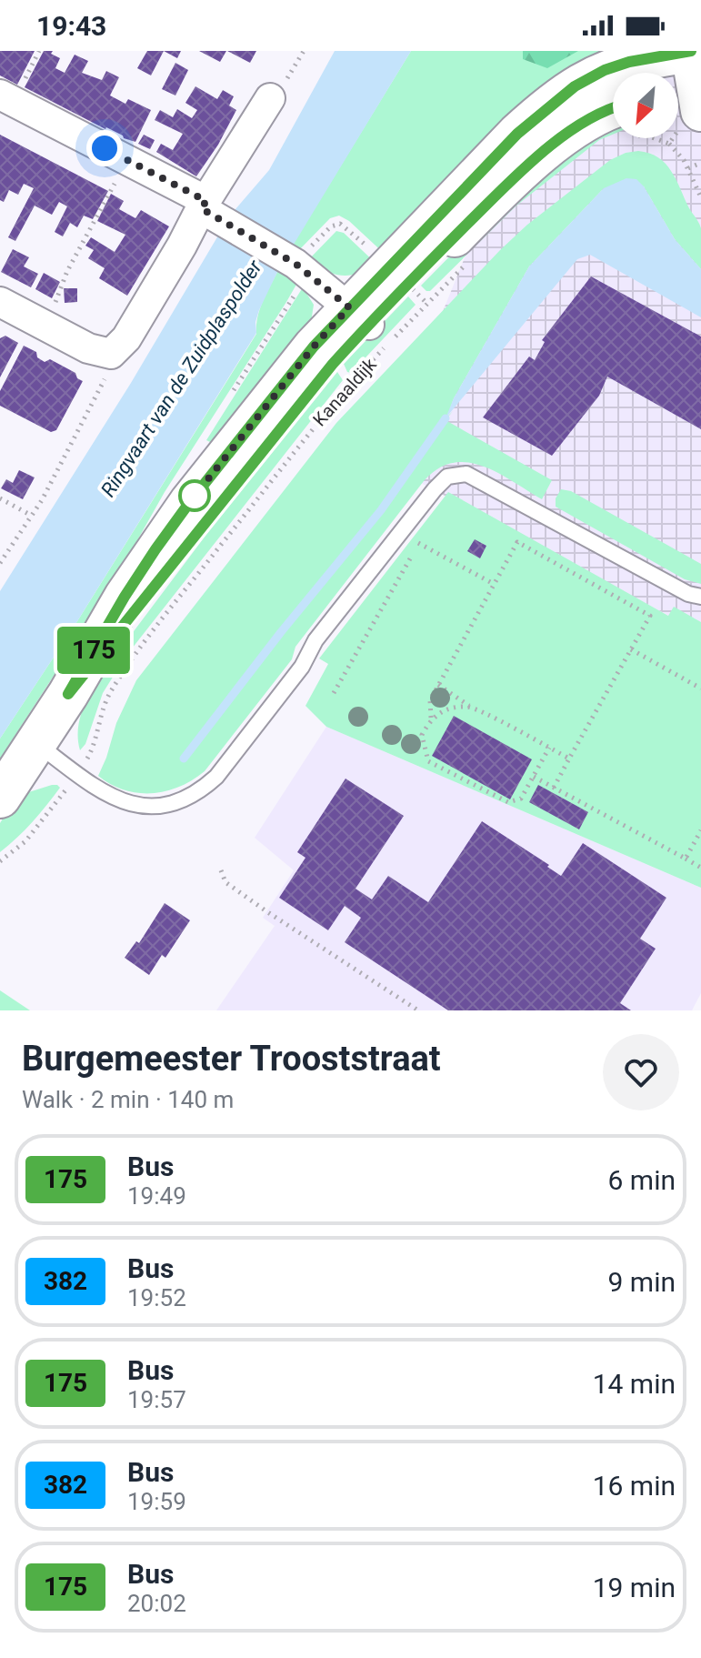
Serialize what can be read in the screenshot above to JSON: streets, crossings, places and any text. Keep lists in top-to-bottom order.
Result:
{
  "streets": {
    "main road": ["Kanaaldijk"]
  },
  "water": ["Ringvaart van de Zuidplaspolder"],
  "lines": ["bus line 175"],
  "north": "bottom left",
  "page": {
    "status": "19:43",
    "on_map": "175",
    "heading": ["Burgemeester Trooststraat", "Walk · 2 min · 140 m"],
    "list": [
      {
        "mark": "175",
        "name": "Bus",
        "note": "19:49",
        "value": "6 min"
      },
      {
        "mark": "382",
        "name": "Bus",
        "note": "19:52",
        "value": "9 min"
      },
      {
        "mark": "175",
        "name": "Bus",
        "note": "19:57",
        "value": "14 min"
      },
      {
        "mark": "382",
        "name": "Bus",
        "note": "19:59",
        "value": "16 min"
      },
      {
        "mark": "175",
        "name": "Bus",
        "note": "20:02",
        "value": "19 min"
      }
    ]
  }
}
